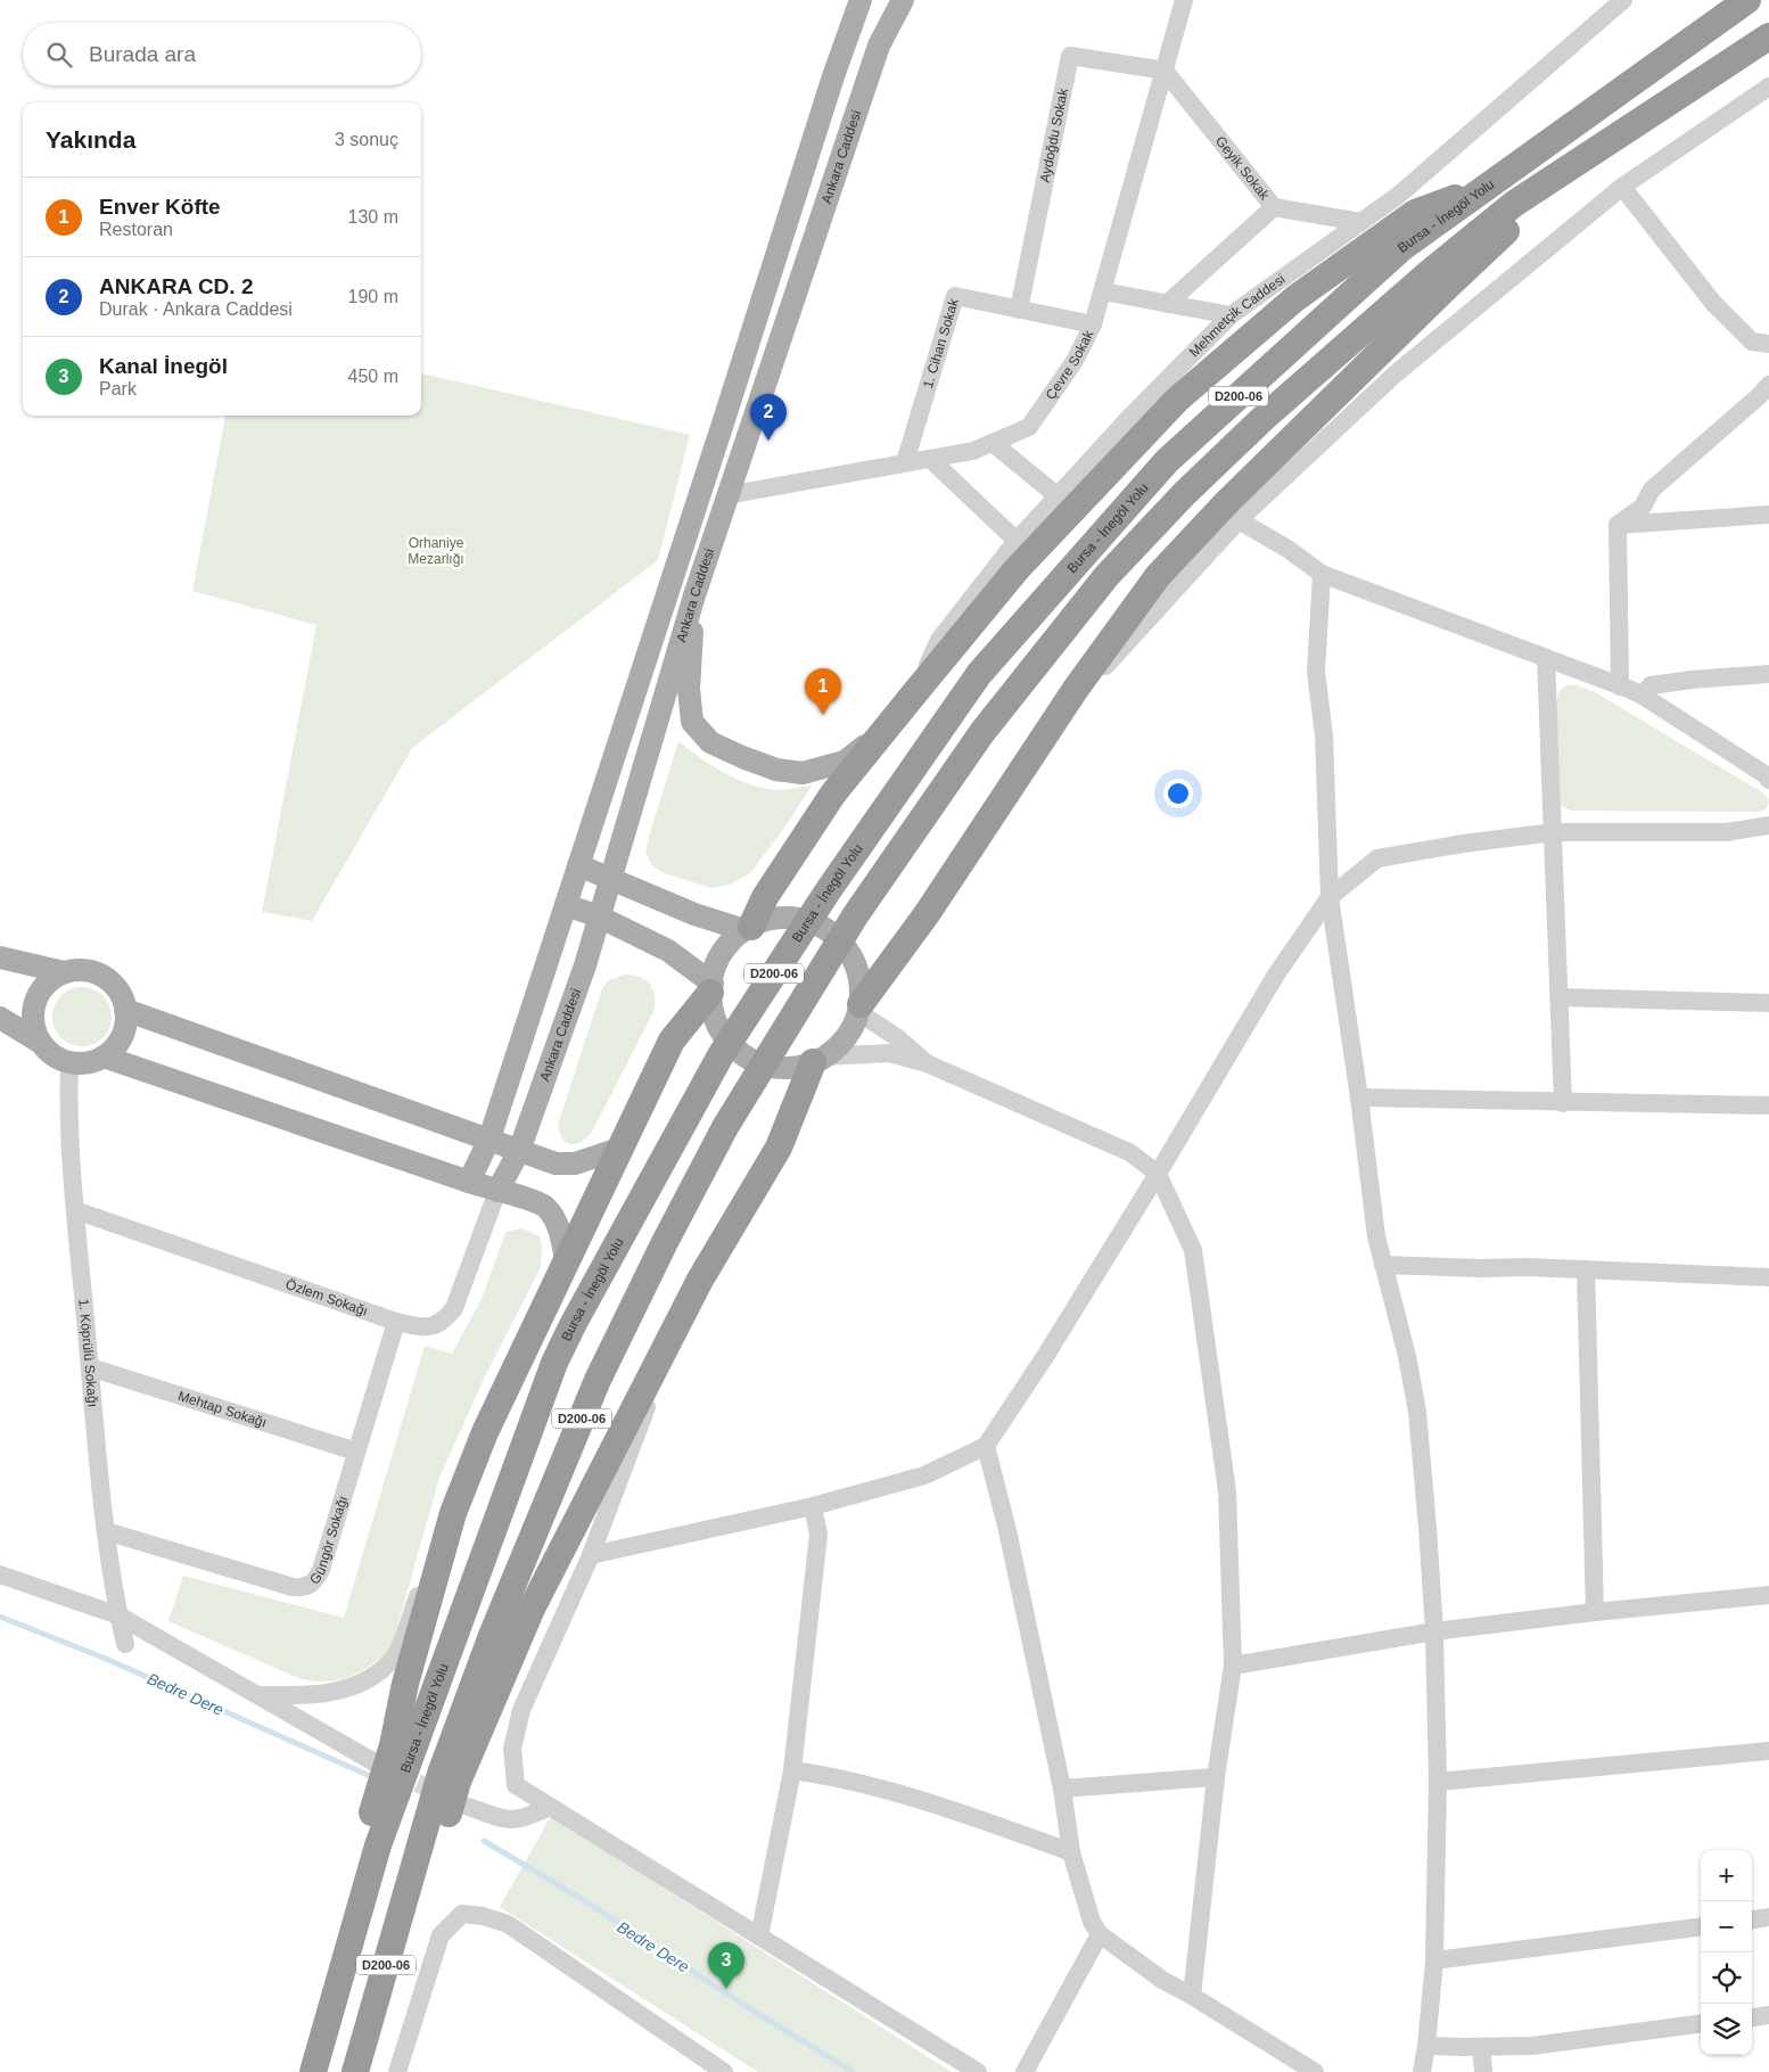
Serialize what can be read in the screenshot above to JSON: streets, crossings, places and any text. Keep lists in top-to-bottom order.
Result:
{
  "streets": {
    "highway": ["Bursa - İnegöl Yolu", "D200-06"],
    "main road": ["Ankara Caddesi"],
    "street": [
      "Aydoğdu Sokak",
      "Geyik Sokak",
      "Mehmetçik Caddesi",
      "1. Cihan Sokak",
      "Çevre Sokak",
      "Özlem Sokağı",
      "1. Köprülü Sokağı",
      "Mehtap Sokağı",
      "Güngör Sokağı"
    ]
  },
  "crossings": [
    ["Aydoğdu Sokak", "Geyik Sokak"],
    ["Aydoğdu Sokak", "1. Cihan Sokak"],
    ["Aydoğdu Sokak", "Çevre Sokak"],
    ["Ankara Caddesi", "Çevre Sokak"],
    ["Ankara Caddesi", "Özlem Sokağı"],
    ["Geyik Sokak", "Çevre Sokak"],
    ["1. Cihan Sokak", "Çevre Sokak"],
    ["Özlem Sokağı", "1. Köprülü Sokağı"],
    ["Özlem Sokağı", "Güngör Sokağı"],
    ["1. Köprülü Sokağı", "Mehtap Sokağı"],
    ["1. Köprülü Sokağı", "Güngör Sokağı"],
    ["Mehtap Sokağı", "Güngör Sokağı"]
  ],
  "water": ["Bedre Dere"],
  "parks": ["Orhaniye Mezarlığı"],
  "page": {
    "search": "Burada ara",
    "heading": ["Yakında", "3 sonuç"],
    "list": [
      {
        "mark": "1",
        "name": "Enver Köfte",
        "note": "Restoran",
        "value": "130 m"
      },
      {
        "mark": "2",
        "name": "ANKARA CD. 2",
        "note": "Durak · Ankara Caddesi",
        "value": "190 m"
      },
      {
        "mark": "3",
        "name": "Kanal İnegöl",
        "note": "Park",
        "value": "450 m"
      }
    ],
    "pins": ["2", "1", "3"],
    "map_buttons": ["+", "−"]
  }
}
